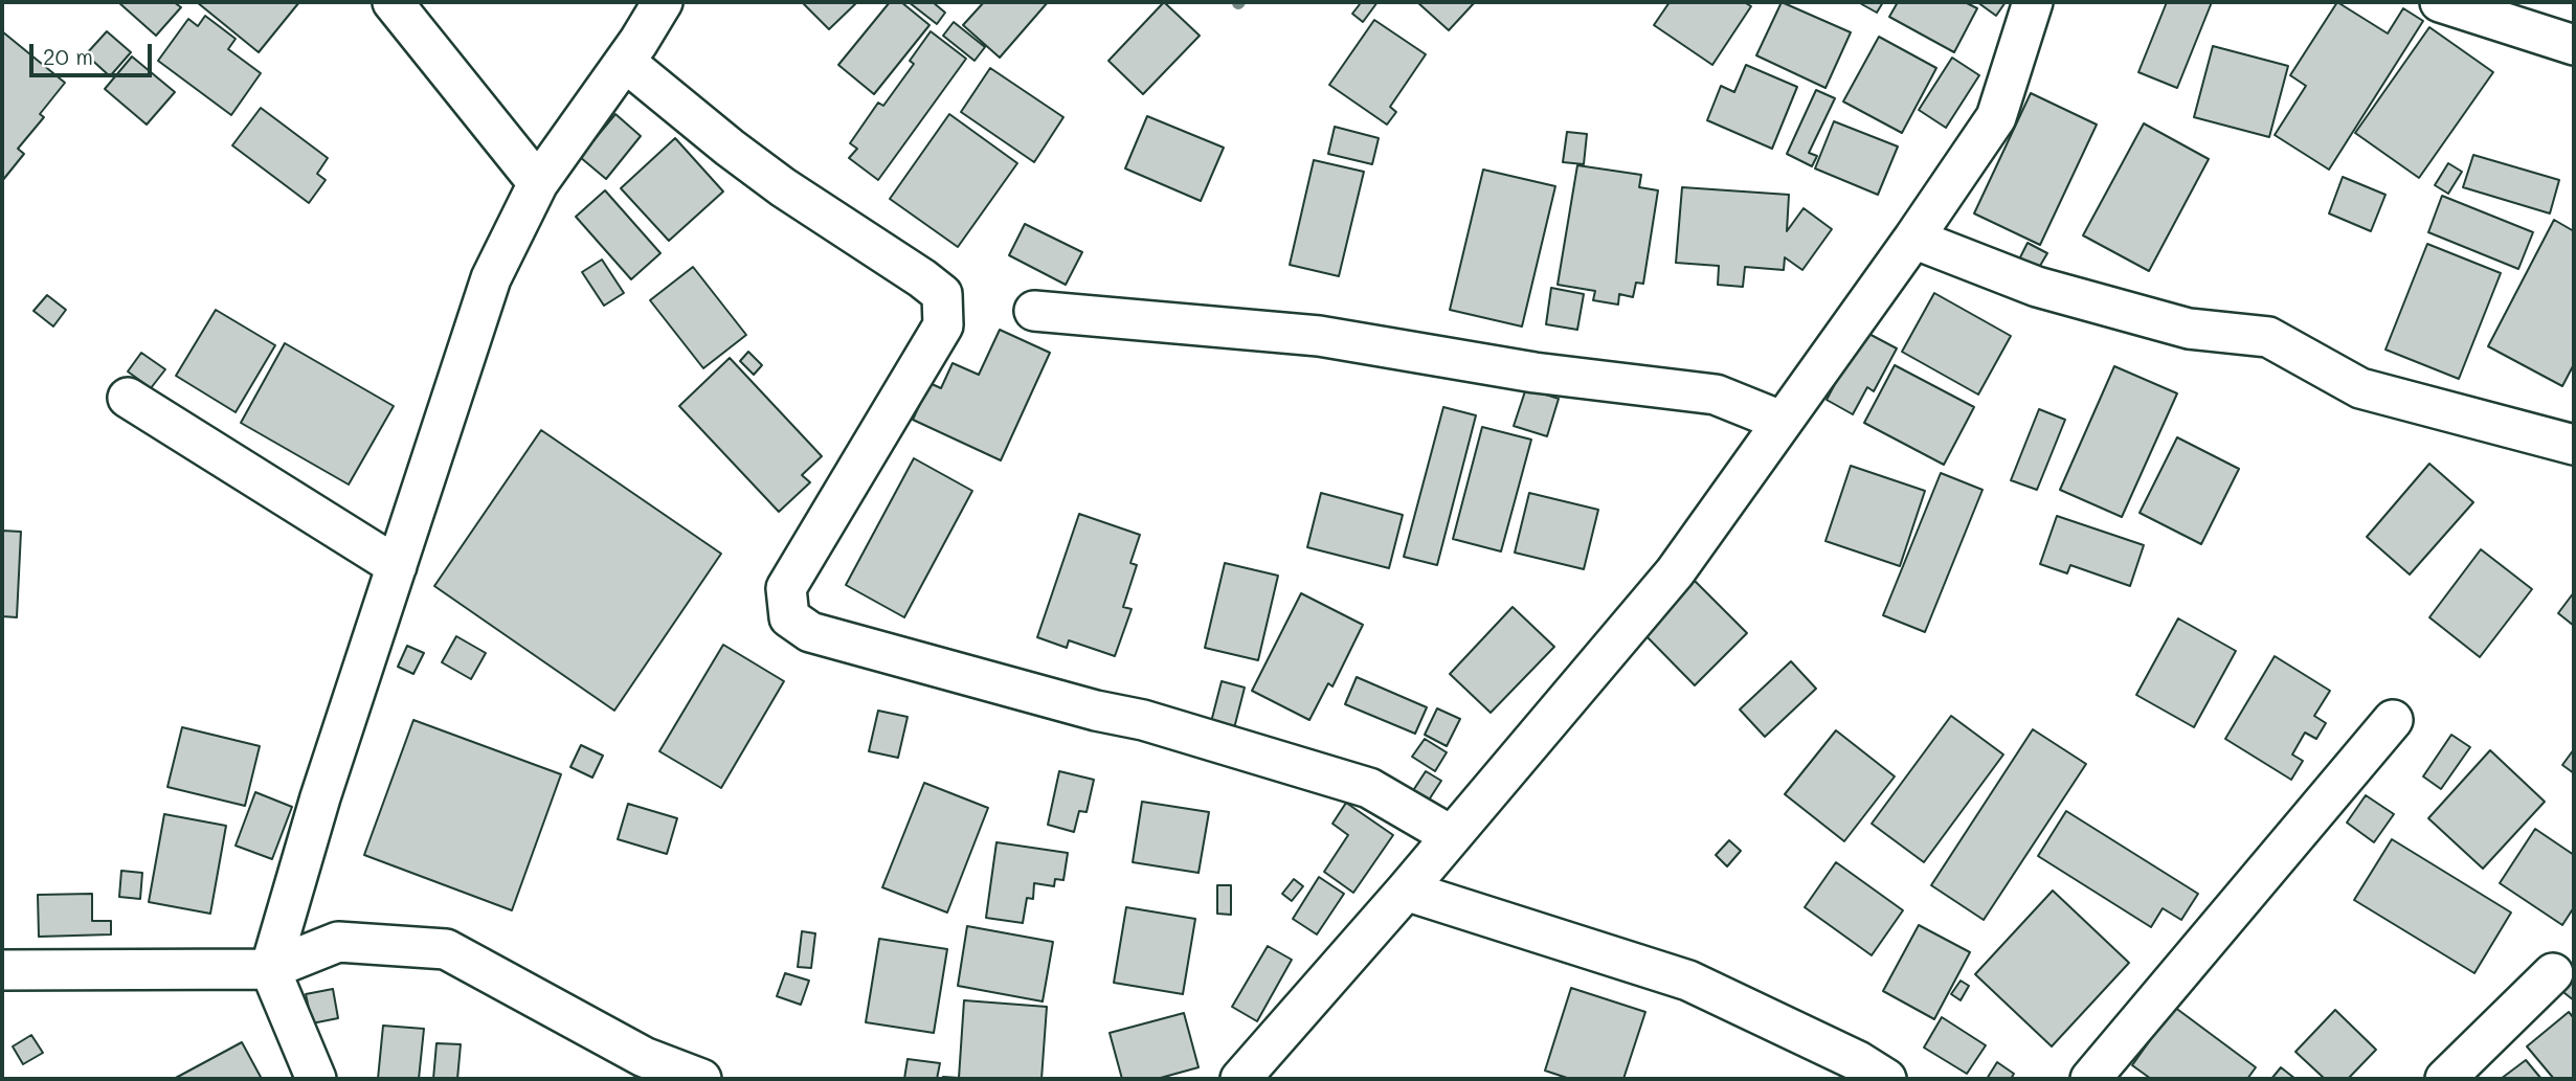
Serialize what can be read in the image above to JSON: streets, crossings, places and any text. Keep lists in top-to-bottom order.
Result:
{
  "scale_bar": "20 m"
}
